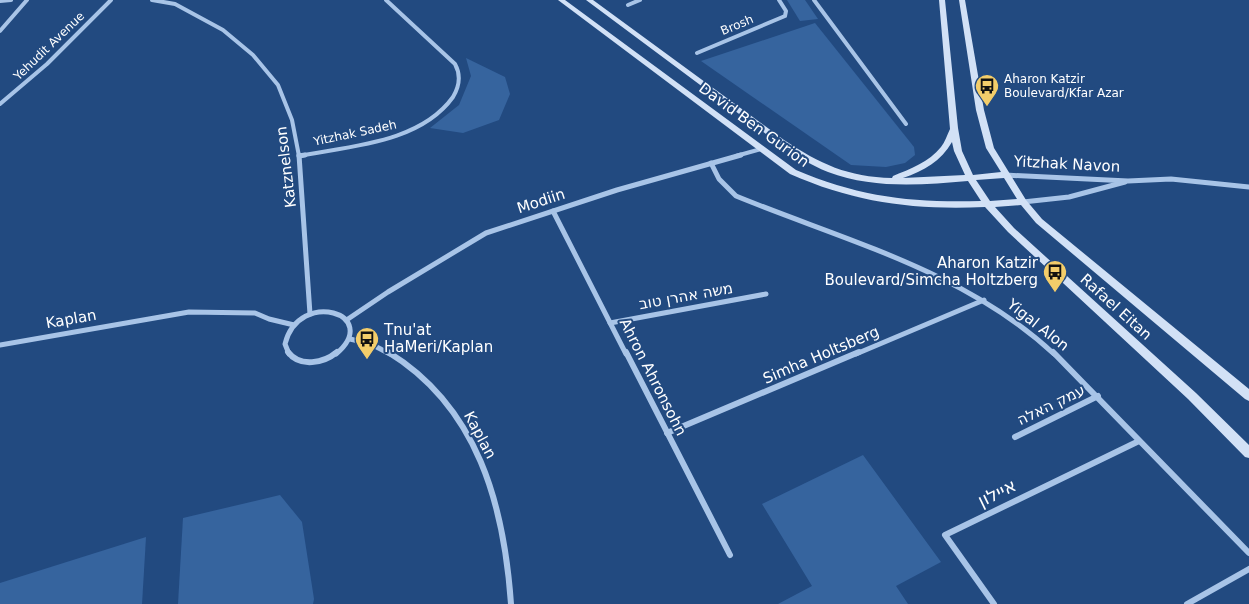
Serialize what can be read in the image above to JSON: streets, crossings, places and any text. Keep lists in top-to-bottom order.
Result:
{
  "streets": {
    "main road": ["David Ben Gurion", "Yitzhak Navon", "Rafael Eitan"],
    "street": [
      "Brosh",
      "Yehudit Avenue",
      "Yitzhak Sadeh",
      "Katznelson",
      "Modiin",
      "משה אהרן טוב",
      "Kaplan",
      "Yigal Alon",
      "Simha Holtsberg",
      "Ahron Ahronsohn",
      "עמק האלה",
      "איילון"
    ]
  },
  "crossings": [
    ["David Ben Gurion", "Yitzhak Navon"],
    ["David Ben Gurion", "Modiin"],
    ["David Ben Gurion", "Rafael Eitan"],
    ["Yitzhak Sadeh", "Katznelson"],
    ["Yitzhak Navon", "Rafael Eitan"],
    ["Katznelson", "Modiin"],
    ["Katznelson", "Kaplan"],
    ["Modiin", "Kaplan"],
    ["Modiin", "Yigal Alon"],
    ["Modiin", "Ahron Ahronsohn"],
    ["משה אהרן טוב", "Ahron Ahronsohn"],
    ["Yigal Alon", "Simha Holtsberg"],
    ["Yigal Alon", "עמק האלה"],
    ["Yigal Alon", "איילון"],
    ["Simha Holtsberg", "Ahron Ahronsohn"]
  ],
  "places": {
    "bus stop": ["Aharon Katzir Boulevard/Kfar Azar", "Aharon Katzir Boulevard/Simcha Holtzberg", "Tnu'at HaMeri/Kaplan"]
  }
}
